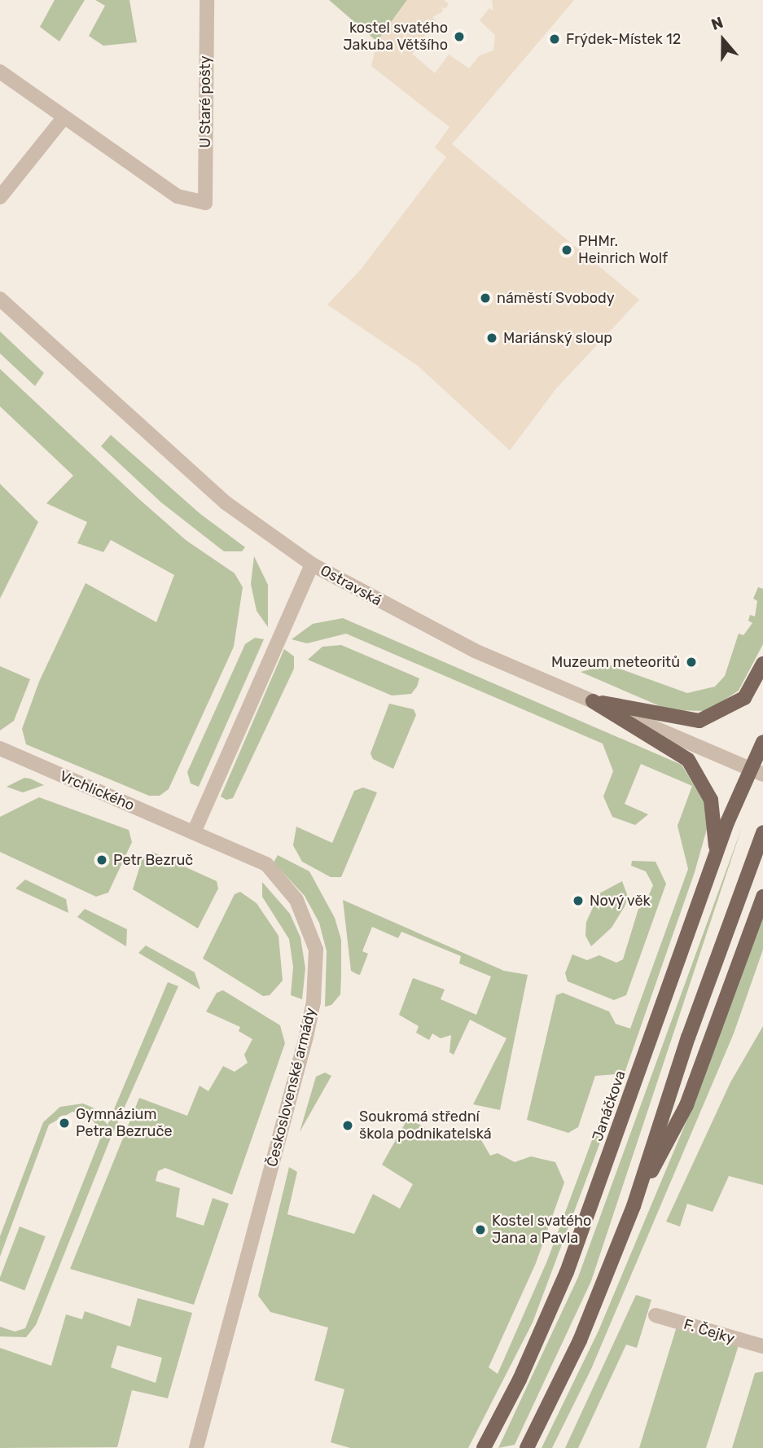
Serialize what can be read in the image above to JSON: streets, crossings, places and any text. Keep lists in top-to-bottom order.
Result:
{
  "streets": {
    "main road": ["Janáčkova"],
    "street": [
      "U Staré pošty",
      "Ostravská",
      "Vrchlického",
      "Československé armády",
      "F. Čejky"
    ]
  },
  "crossings": [
    ["Ostravská", "Janáčkova"],
    ["Vrchlického", "Československé armády"]
  ],
  "places": [
    "kostel svatého Jakuba Většího",
    "Frýdek-Místek 12",
    "PHMr. Heinrich Wolf",
    "náměstí Svobody",
    "Mariánský sloup",
    "Muzeum meteoritů",
    "Petr Bezruč",
    "Nový věk",
    "Gymnázium Petra Bezruče",
    "Soukromá střední škola podnikatelská",
    "Kostel svatého Jana a Pavla"
  ],
  "north": "top"
}
